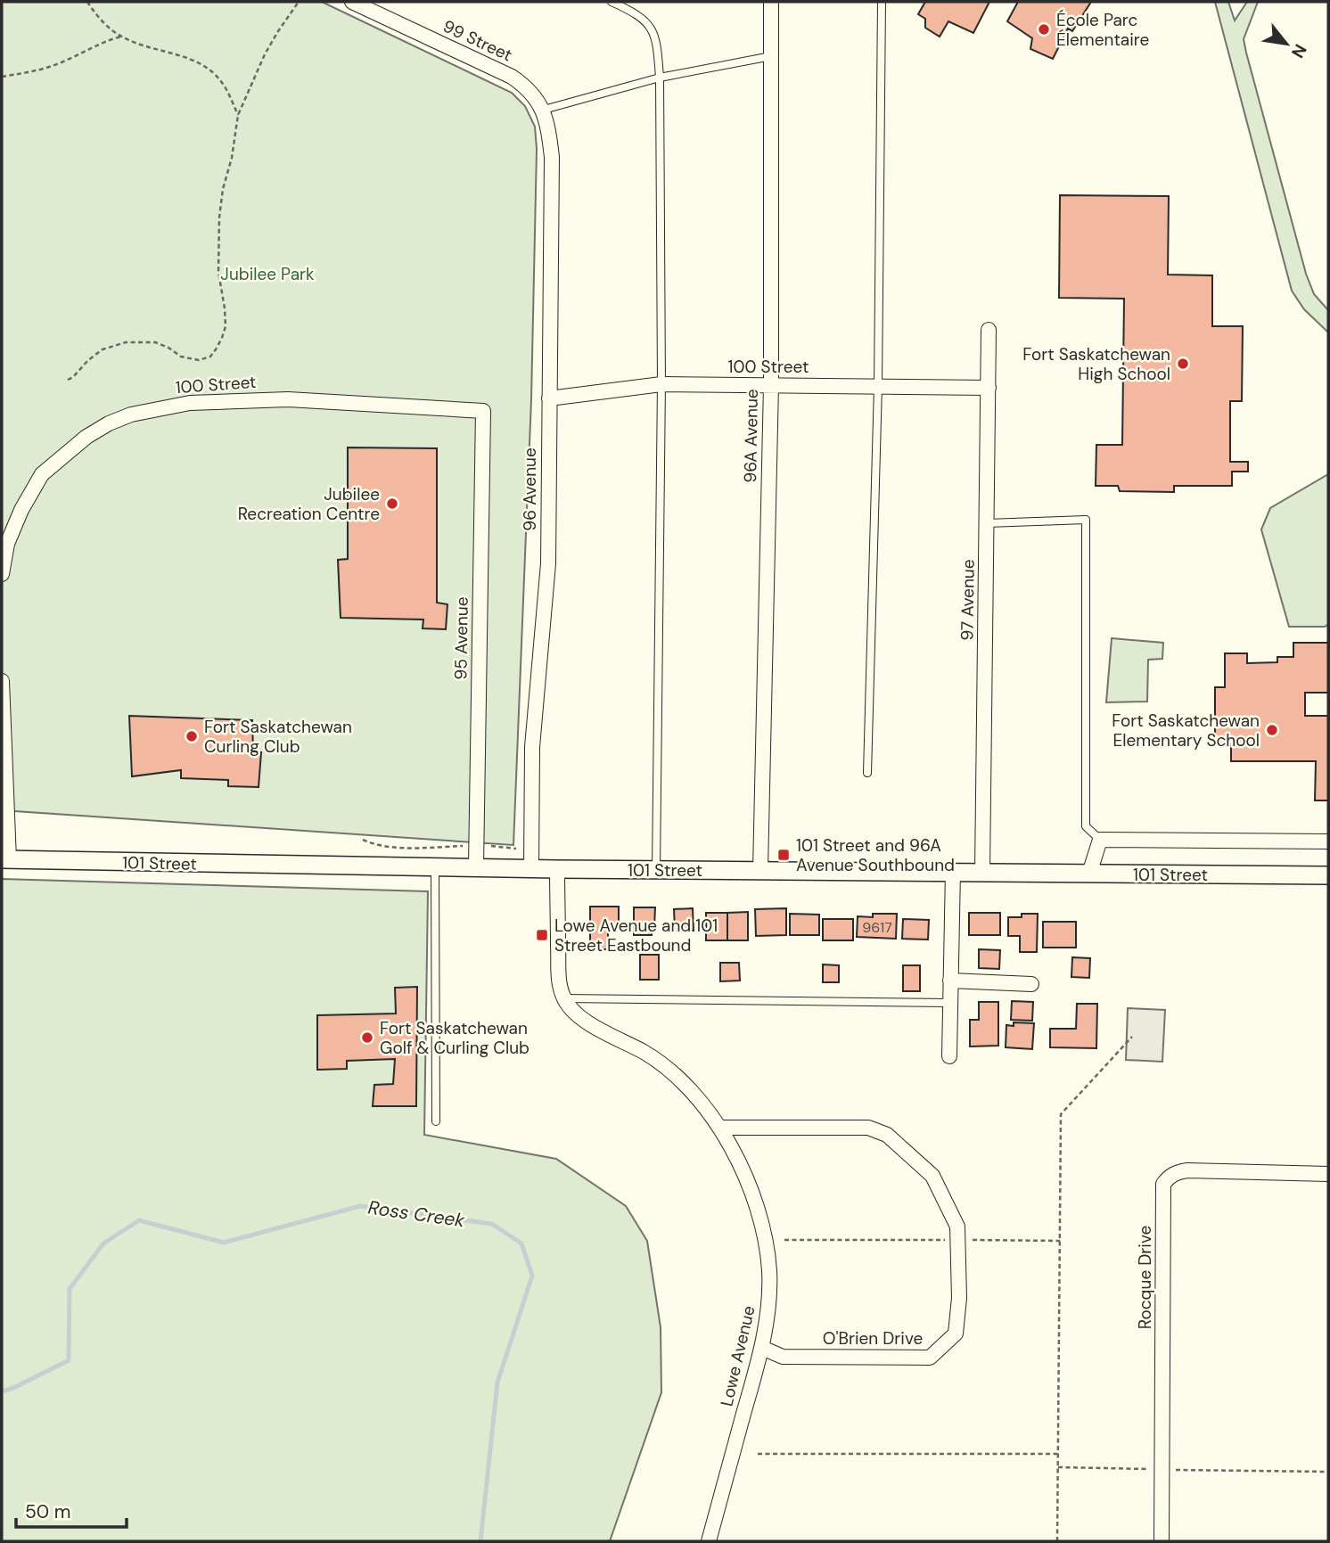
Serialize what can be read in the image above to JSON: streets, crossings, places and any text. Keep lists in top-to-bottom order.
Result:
{
  "streets": {
    "street": [
      "99 Street",
      "100 Street",
      "96A Avenue",
      "96 Avenue",
      "97 Avenue",
      "95 Avenue",
      "101 Street",
      "Rocque Drive",
      "O'Brien Drive",
      "Lowe Avenue"
    ]
  },
  "crossings": [
    ["99 Street", "96 Avenue"],
    ["100 Street", "96A Avenue"],
    ["100 Street", "96 Avenue"],
    ["100 Street", "97 Avenue"],
    ["100 Street", "95 Avenue"],
    ["96A Avenue", "101 Street"],
    ["96 Avenue", "101 Street"],
    ["97 Avenue", "101 Street"],
    ["95 Avenue", "101 Street"],
    ["O'Brien Drive", "Lowe Avenue"]
  ],
  "water": ["Ross Creek"],
  "parks": ["Jubilee Park"],
  "places": {
    "other": [
      "École Parc Élementaire",
      "Fort Saskatchewan High School",
      "Jubilee Recreation Centre",
      "Fort Saskatchewan Elementary School",
      "Fort Saskatchewan Curling Club",
      "Fort Saskatchewan Golf & Curling Club"
    ],
    "transit": ["101 Street and 96A Avenue Southbound", "Lowe Avenue and 101 Street Eastbound"]
  },
  "house_numbers": ["9617"],
  "scale_bar": "50 m",
  "north": "bottom right"
}
